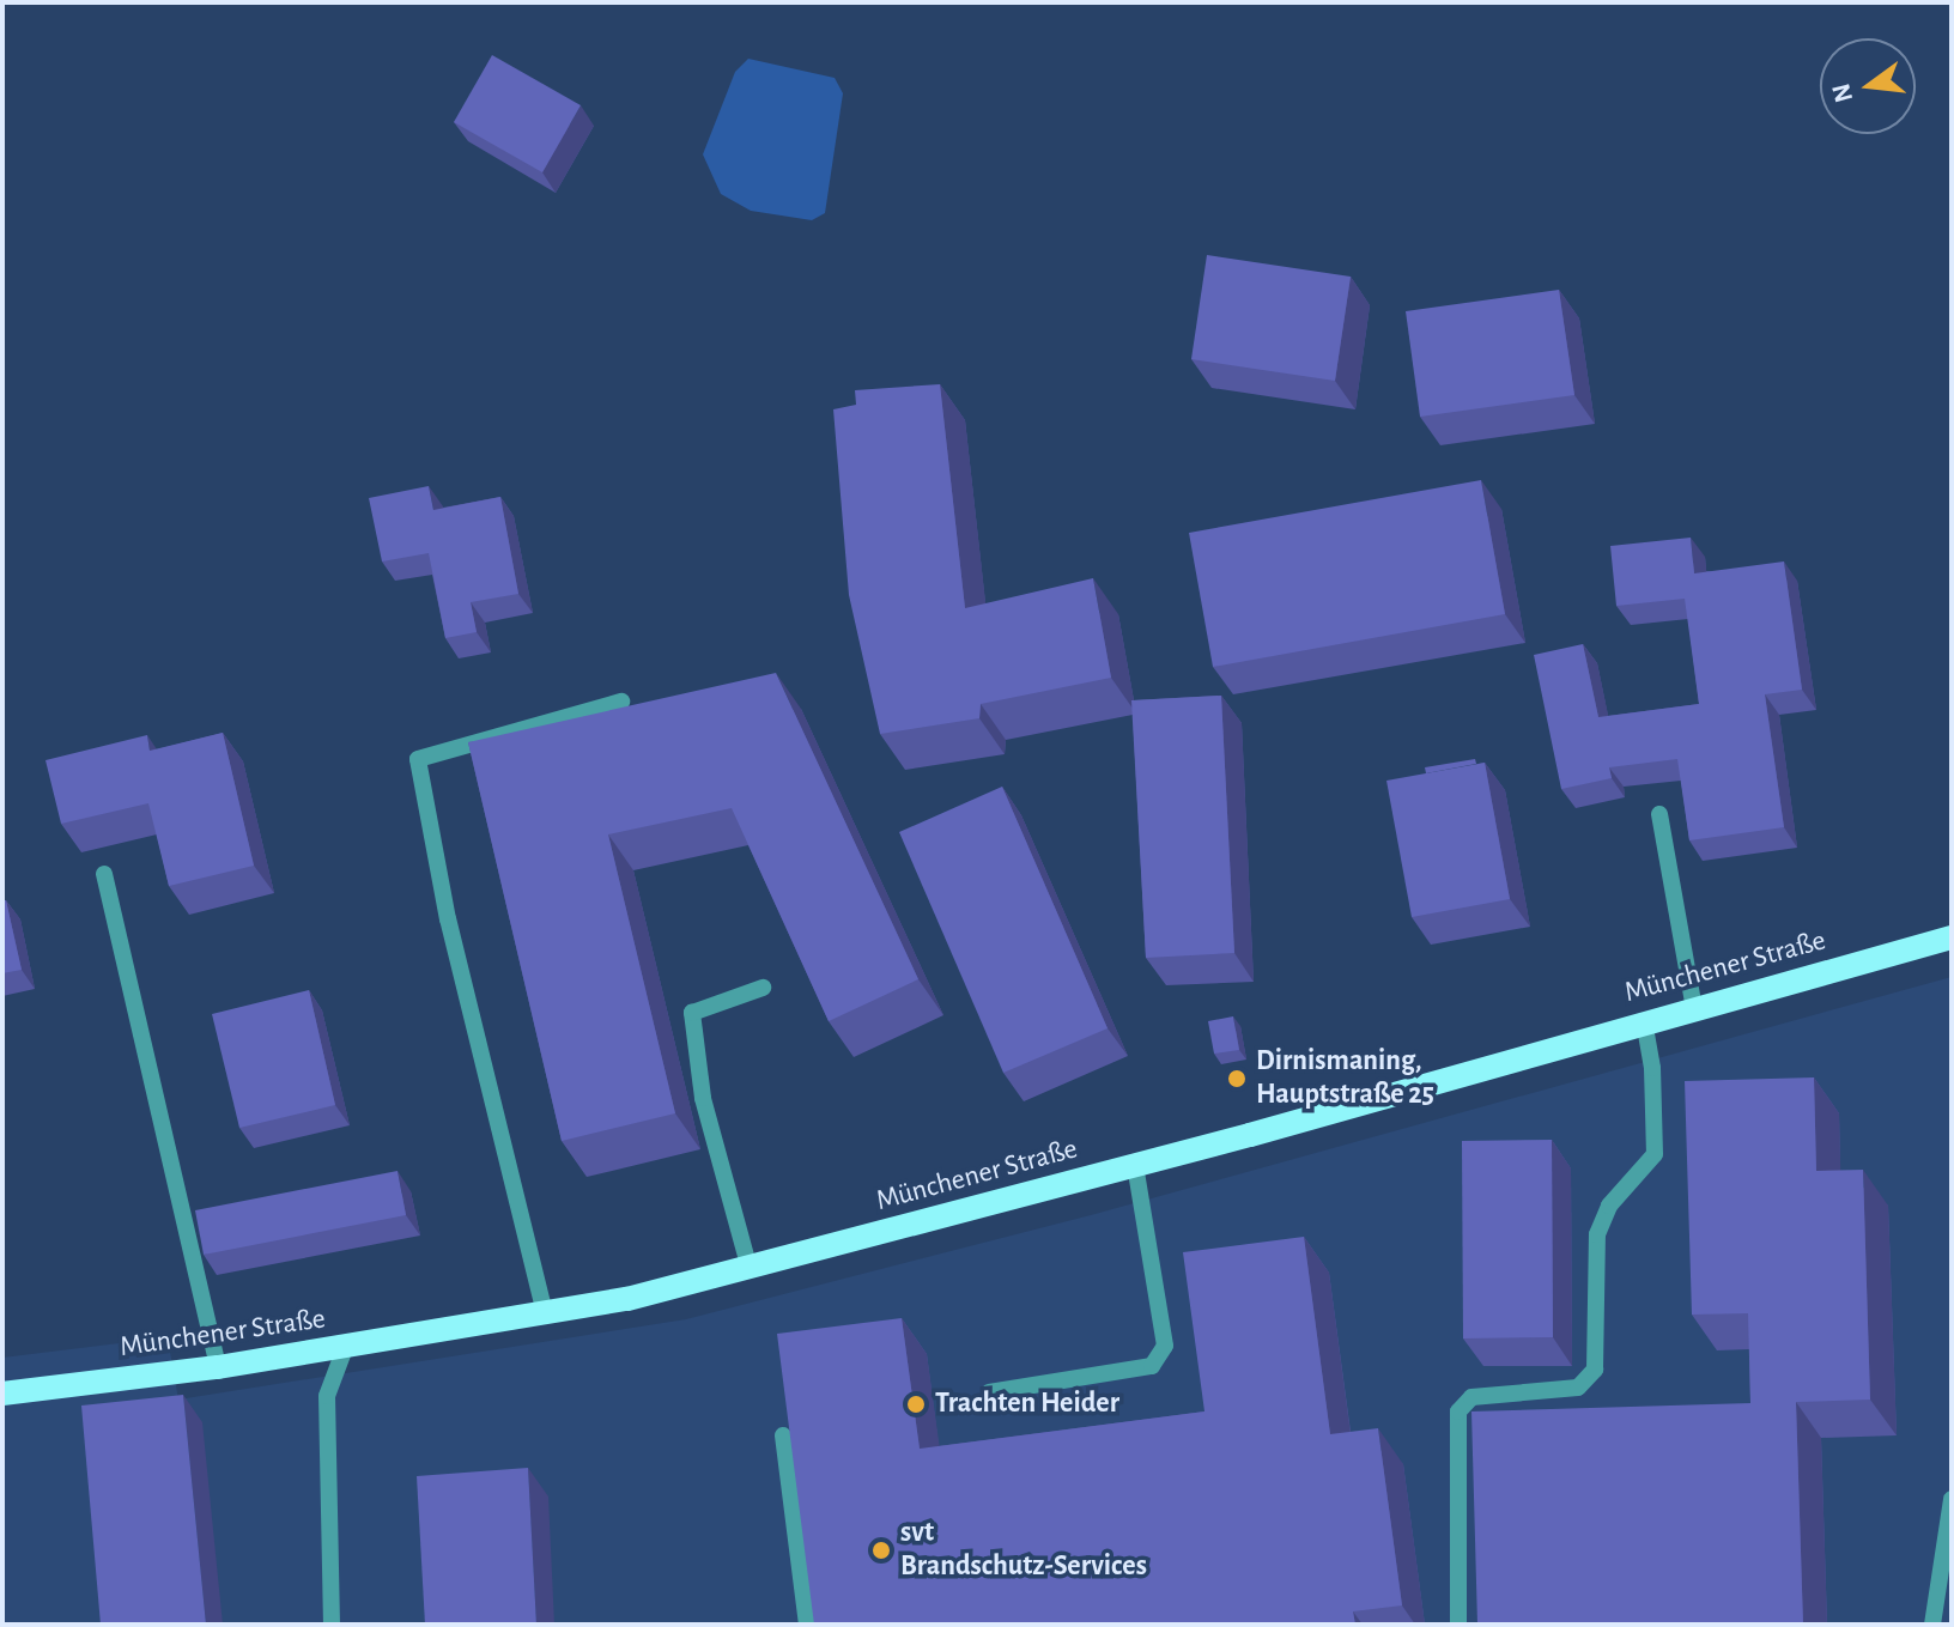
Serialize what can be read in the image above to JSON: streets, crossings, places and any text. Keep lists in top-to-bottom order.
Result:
{
  "streets": {
    "main road": ["Münchener Straße"]
  },
  "places": ["Dirnismaning, Hauptstraße 25", "Trachten Heider", "svt Brandschutz-Services"],
  "north": "left"
}
